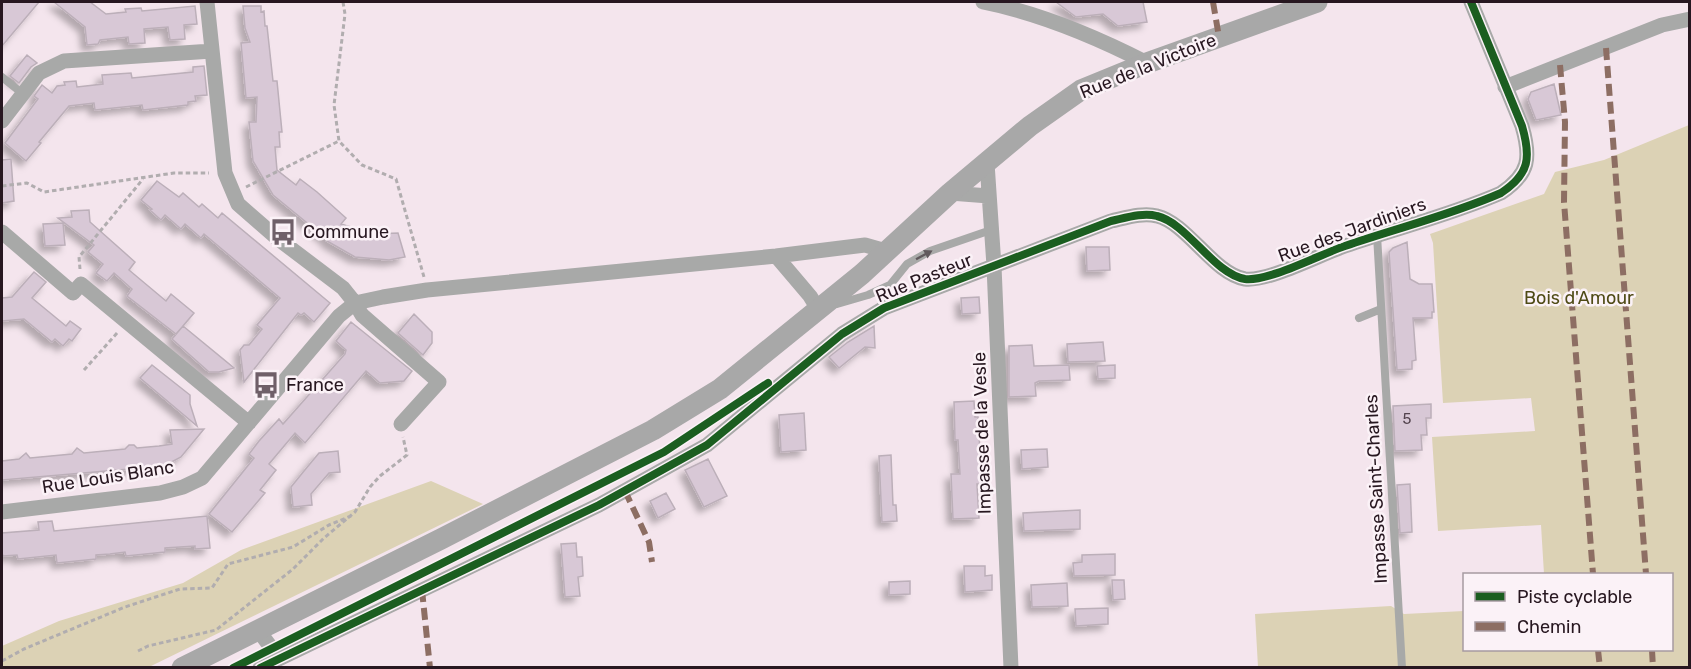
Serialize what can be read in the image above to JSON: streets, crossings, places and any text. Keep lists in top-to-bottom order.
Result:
{
  "streets": {
    "street": [
      "Rue de la Victoire",
      "Rue des Jardiniers",
      "Rue Pasteur",
      "Impasse de la Vesle",
      "Rue Louis Blanc"
    ],
    "lane": ["Impasse Saint-Charles"]
  },
  "crossings": [
    ["Rue de la Victoire", "Impasse de la Vesle"],
    ["Rue des Jardiniers", "Rue Pasteur"],
    ["Rue des Jardiniers", "Impasse Saint-Charles"],
    ["Rue Pasteur", "Impasse de la Vesle"]
  ],
  "parks": ["Bois d'Amour"],
  "places": {
    "bus stop": ["Commune", "France"]
  },
  "house_numbers": ["5"],
  "legend": ["Piste cyclable", "Chemin"]
}
